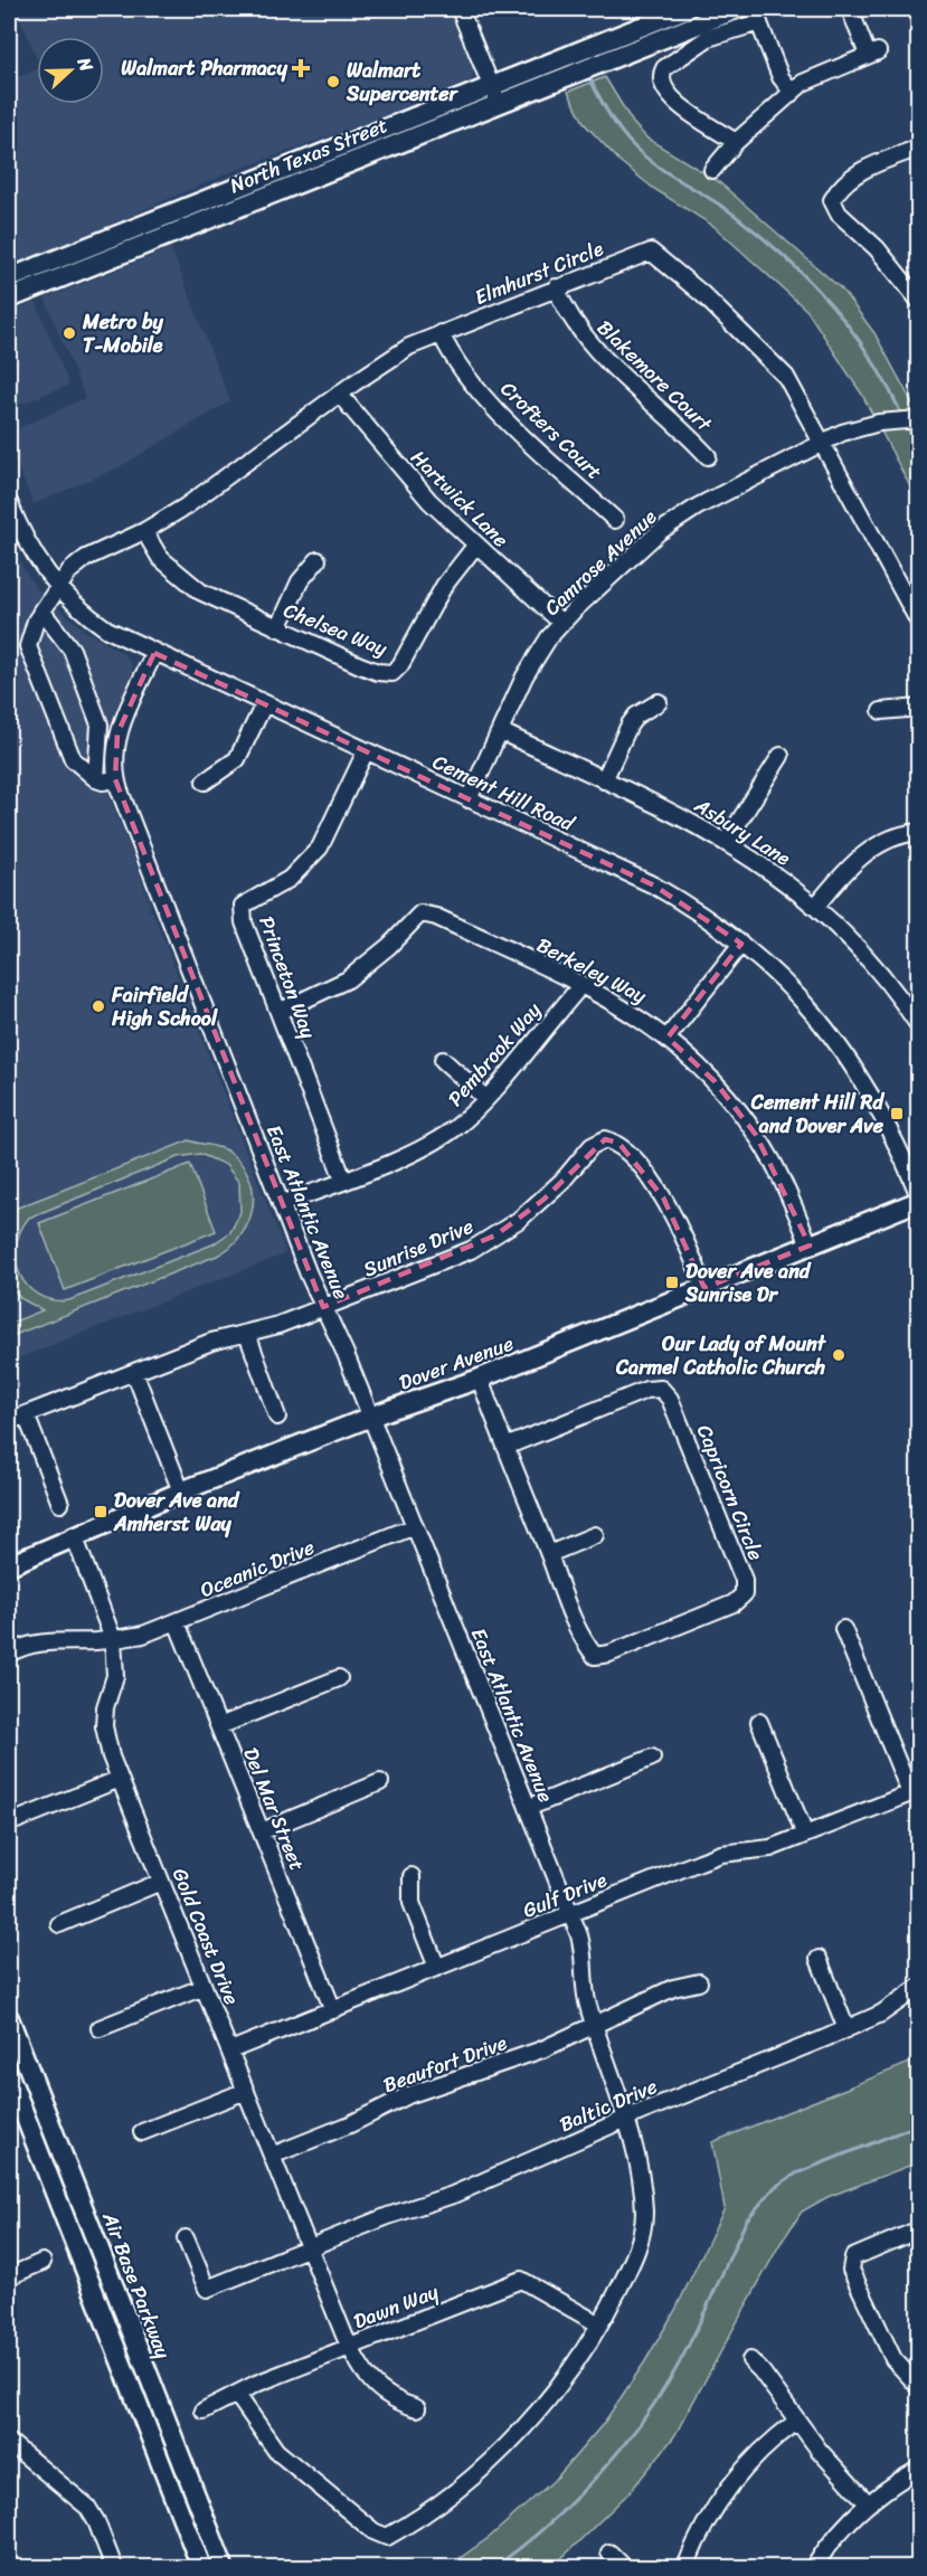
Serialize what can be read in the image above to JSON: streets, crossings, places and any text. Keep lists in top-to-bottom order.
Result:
{
  "streets": {
    "main road": ["North Texas Street", "Dover Avenue", "Air Base Parkway"],
    "street": [
      "Elmhurst Circle",
      "Blakemore Court",
      "Crofters Court",
      "Hartwick Lane",
      "Camrose Avenue",
      "Chelsea Way",
      "Cement Hill Road",
      "Asbury Lane",
      "Berkeley Way",
      "Princeton Way",
      "Pembrook Way",
      "East Atlantic Avenue",
      "Sunrise Drive",
      "Capricorn Circle",
      "Oceanic Drive",
      "Del Mar Street",
      "Gulf Drive",
      "Gold Coast Drive",
      "Beaufort Drive",
      "Baltic Drive",
      "Dawn Way"
    ]
  },
  "crossings": [
    ["Elmhurst Circle", "Blakemore Court"],
    ["Elmhurst Circle", "Crofters Court"],
    ["Elmhurst Circle", "Hartwick Lane"],
    ["Elmhurst Circle", "Camrose Avenue"],
    ["Elmhurst Circle", "Chelsea Way"],
    ["Elmhurst Circle", "Cement Hill Road"],
    ["Hartwick Lane", "Camrose Avenue"],
    ["Hartwick Lane", "Chelsea Way"],
    ["Camrose Avenue", "Cement Hill Road"],
    ["Camrose Avenue", "Asbury Lane"],
    ["Cement Hill Road", "Princeton Way"],
    ["Cement Hill Road", "East Atlantic Avenue"],
    ["Berkeley Way", "Princeton Way"],
    ["Berkeley Way", "Pembrook Way"],
    ["Berkeley Way", "Dover Avenue"],
    ["Princeton Way", "Pembrook Way"],
    ["Pembrook Way", "East Atlantic Avenue"],
    ["East Atlantic Avenue", "Sunrise Drive"],
    ["East Atlantic Avenue", "Dover Avenue"],
    ["East Atlantic Avenue", "Oceanic Drive"],
    ["East Atlantic Avenue", "Gulf Drive"],
    ["East Atlantic Avenue", "Beaufort Drive"],
    ["East Atlantic Avenue", "Baltic Drive"],
    ["East Atlantic Avenue", "Dawn Way"],
    ["Sunrise Drive", "Dover Avenue"],
    ["Dover Avenue", "Capricorn Circle"],
    ["Dover Avenue", "Gold Coast Drive"],
    ["Oceanic Drive", "Del Mar Street"],
    ["Oceanic Drive", "Gold Coast Drive"],
    ["Del Mar Street", "Gulf Drive"],
    ["Gulf Drive", "Gold Coast Drive"],
    ["Gold Coast Drive", "Beaufort Drive"],
    ["Gold Coast Drive", "Baltic Drive"],
    ["Gold Coast Drive", "Dawn Way"]
  ],
  "places": {
    "health": ["Walmart Pharmacy"],
    "other": [
      "Walmart Supercenter",
      "Metro by T-Mobile",
      "Fairfield High School",
      "Our Lady of Mount Carmel Catholic Church"
    ],
    "transit": ["Cement Hill Rd and Dover Ave", "Dover Ave and Sunrise Dr", "Dover Ave and Amherst Way"]
  },
  "north": "right"
}
